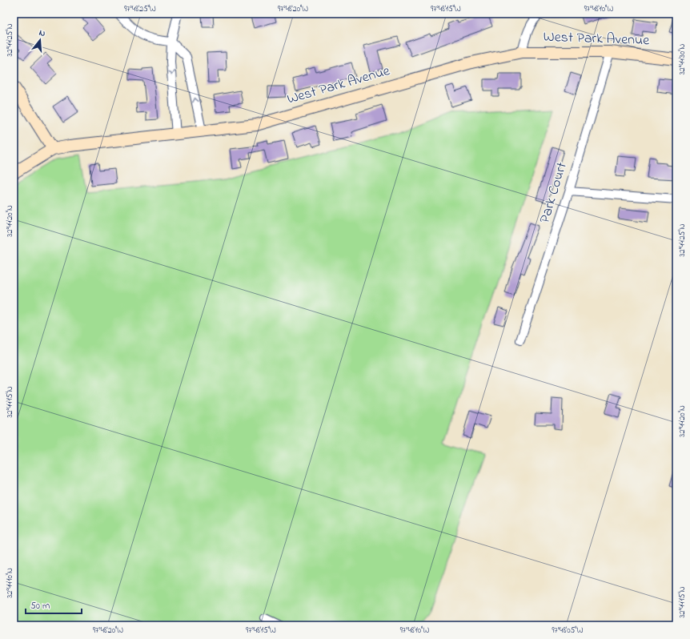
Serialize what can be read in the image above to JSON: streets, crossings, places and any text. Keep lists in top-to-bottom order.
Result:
{
  "streets": {
    "street": ["West Park Avenue", "Park Court"]
  },
  "crossings": [
    ["West Park Avenue", "Park Court"]
  ],
  "scale_bar": "50 m",
  "north": "top",
  "coordinates": [
    "97°48'25\"W",
    "97°48'20\"W",
    "97°48'15\"W",
    "97°48'10\"W",
    "32°44'25\"N",
    "32°44'30\"N",
    "32°44'20\"N",
    "32°44'15\"N",
    "32°44'10\"N",
    "97°48'05\"W"
  ]
}
